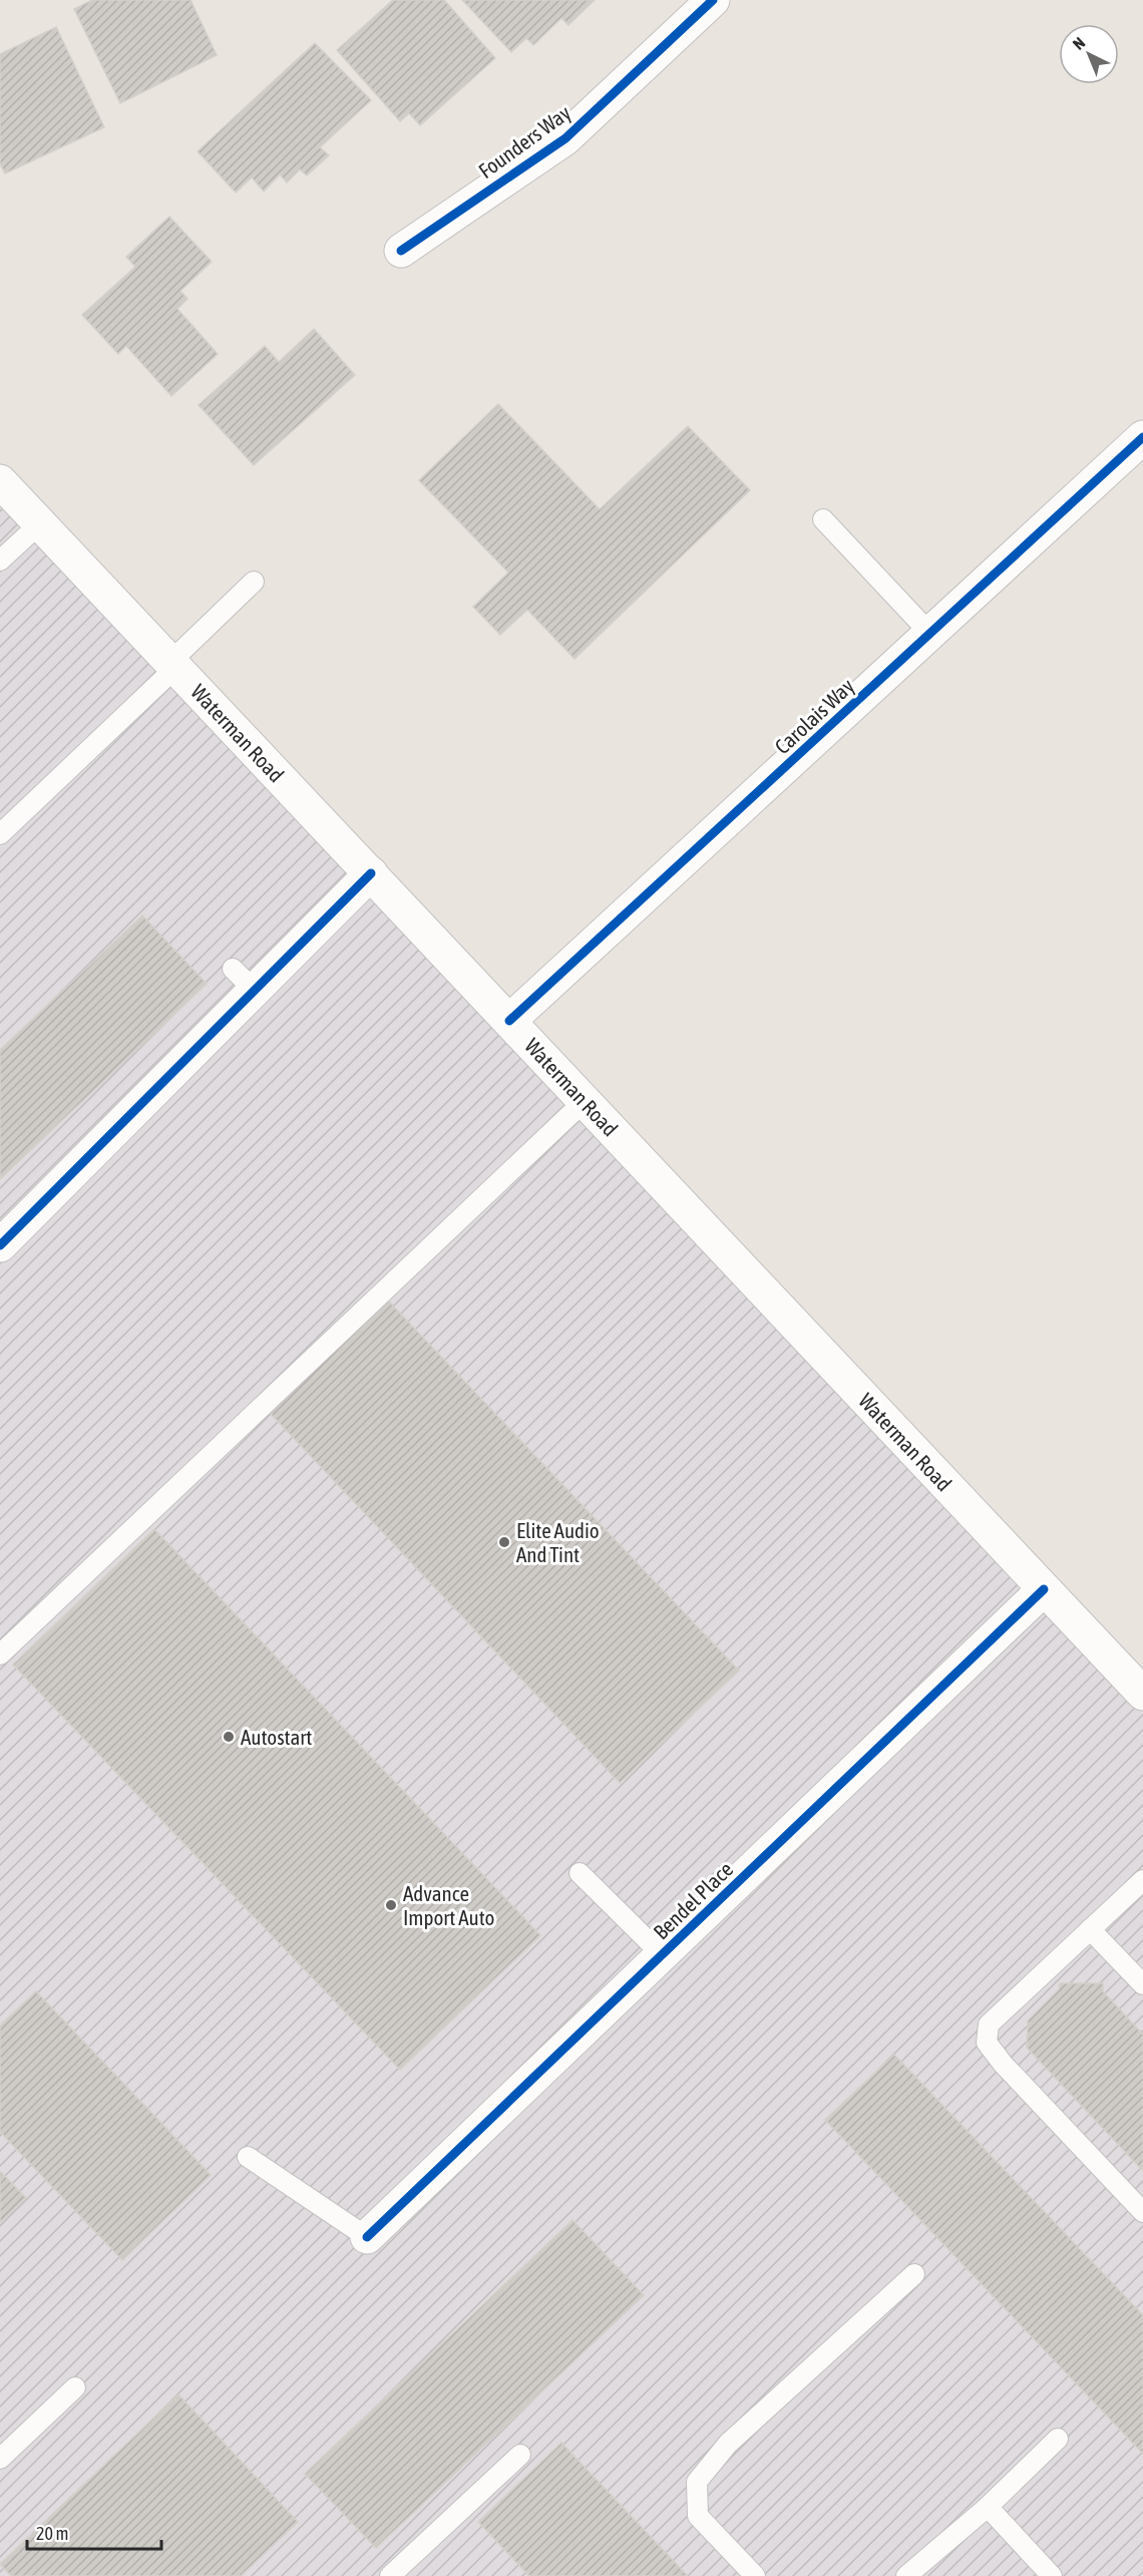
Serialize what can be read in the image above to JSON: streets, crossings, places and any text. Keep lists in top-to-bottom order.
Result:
{
  "streets": {
    "street": [
      "Founders Way",
      "Carolais Way",
      "Waterman Road",
      "Bendel Place"
    ]
  },
  "crossings": [
    ["Carolais Way", "Waterman Road"],
    ["Waterman Road", "Bendel Place"]
  ],
  "places": ["Elite Audio And Tint", "Autostart", "Advance Import Auto"],
  "scale_bar": "20 m",
  "north": "top left"
}
